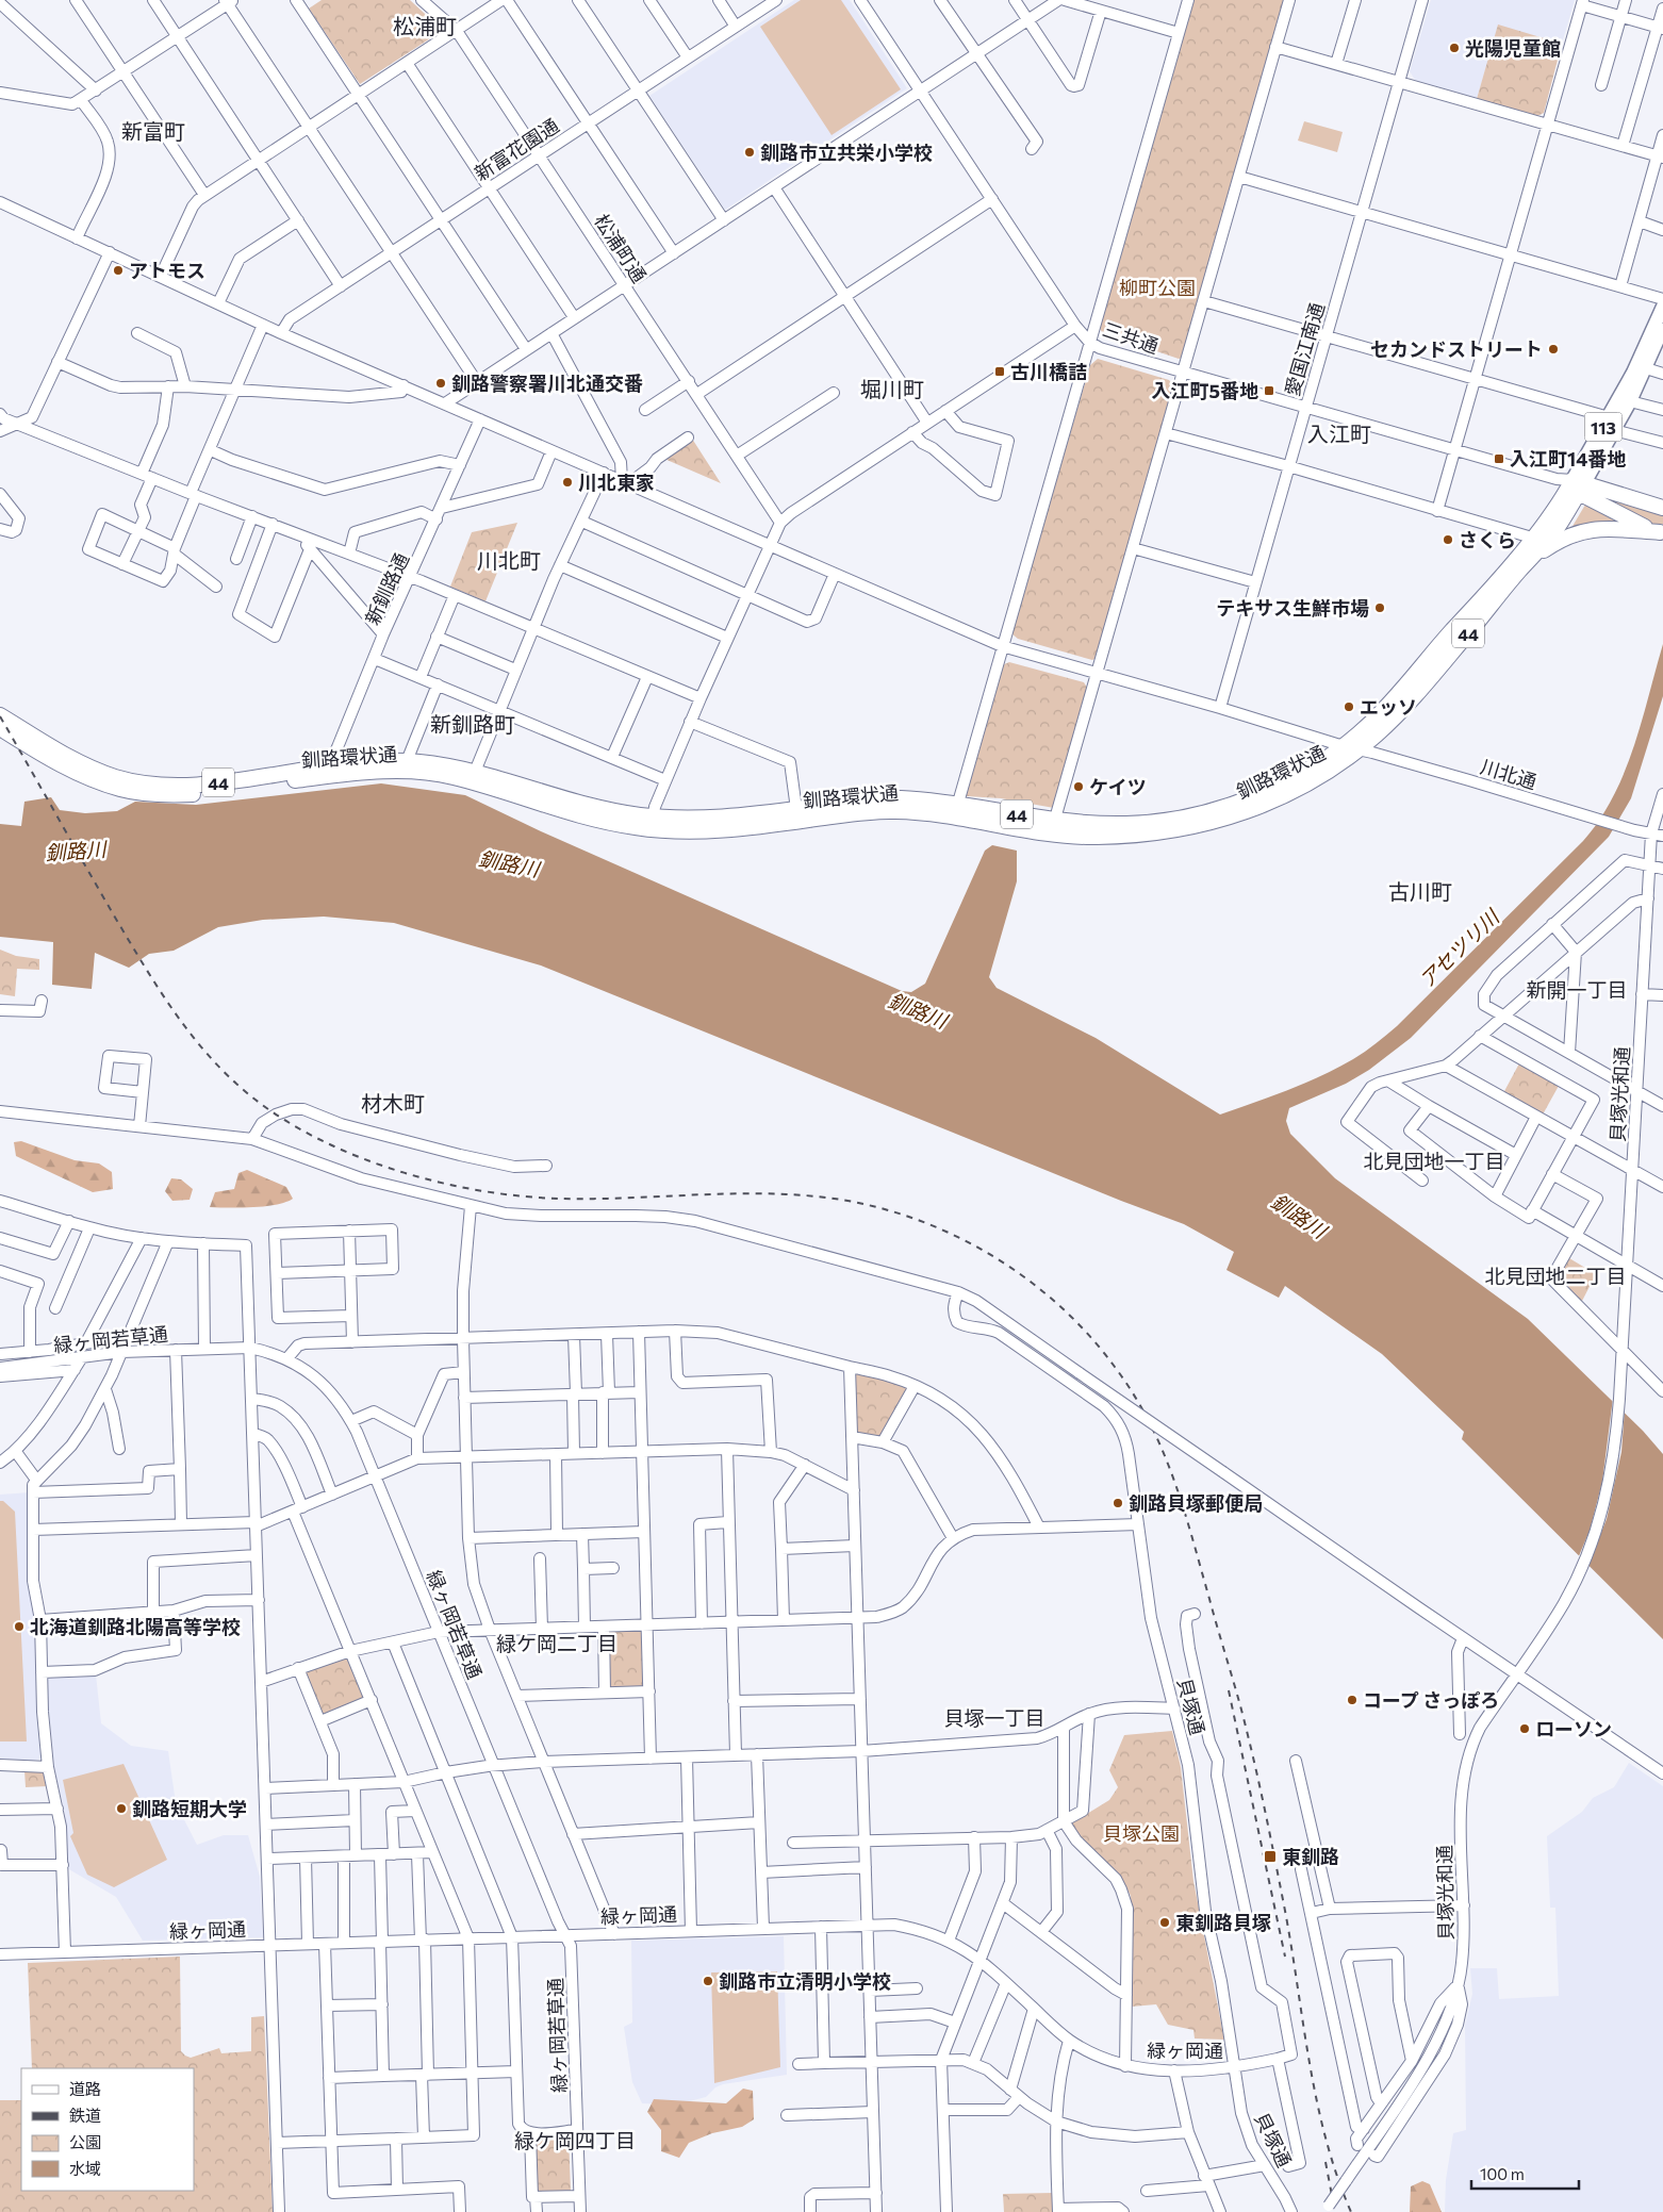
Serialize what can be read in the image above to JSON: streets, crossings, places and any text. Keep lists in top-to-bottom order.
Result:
{
  "streets": {
    "highway": ["44", "釧路環状通"],
    "main road": ["113"],
    "street": [
      "新富花園通",
      "松浦町通",
      "三共通",
      "愛国江南通",
      "新釧路通",
      "川北通",
      "貝塚光和通",
      "緑ヶ岡若草通",
      "貝塚通",
      "緑ヶ岡通"
    ]
  },
  "crossings": [
    ["新富花園通", "松浦町通"],
    ["新富花園通", "川北通"],
    ["三共通", "愛国江南通"],
    ["三共通", "113"],
    ["三共通", "44"],
    ["三共通", "釧路環状通"],
    ["愛国江南通", "川北通"],
    ["113", "44"],
    ["113", "釧路環状通"],
    ["新釧路通", "釧路環状通"],
    ["新釧路通", "川北通"],
    ["44", "釧路環状通"],
    ["釧路環状通", "川北通"],
    ["川北通", "貝塚光和通"],
    ["緑ヶ岡若草通", "緑ヶ岡通"],
    ["貝塚通", "緑ヶ岡通"]
  ],
  "districts": [
    "松浦町",
    "新富町",
    "堀川町",
    "入江町",
    "川北町",
    "新釧路町",
    "古川町",
    "新開一丁目",
    "材木町",
    "北見団地一丁目",
    "北見団地二丁目",
    "緑ケ岡二丁目",
    "貝塚一丁目",
    "緑ケ岡四丁目"
  ],
  "water": ["釧路川", "アセツリ川"],
  "parks": ["柳町公園", "貝塚公園"],
  "places": {
    "other": [
      "光陽児童館",
      "釧路市立共栄小学校",
      "アトモス",
      "セカンドストリート",
      "釧路警察署川北通交番",
      "川北東家",
      "さくら",
      "テキサス生鮮市場",
      "エッソ",
      "ケイツ",
      "釧路貝塚郵便局",
      "北海道釧路北陽高等学校",
      "コープ さっぽろ",
      "ローソン",
      "釧路短期大学",
      "東釧路貝塚",
      "釧路市立清明小学校"
    ],
    "transit": [
      "古川橋詰",
      "入江町5番地",
      "入江町14番地",
      "東釧路"
    ]
  },
  "legend": [
    "道路",
    "鉄道",
    "公園",
    "水域"
  ],
  "scale_bar": "100 m"
}
